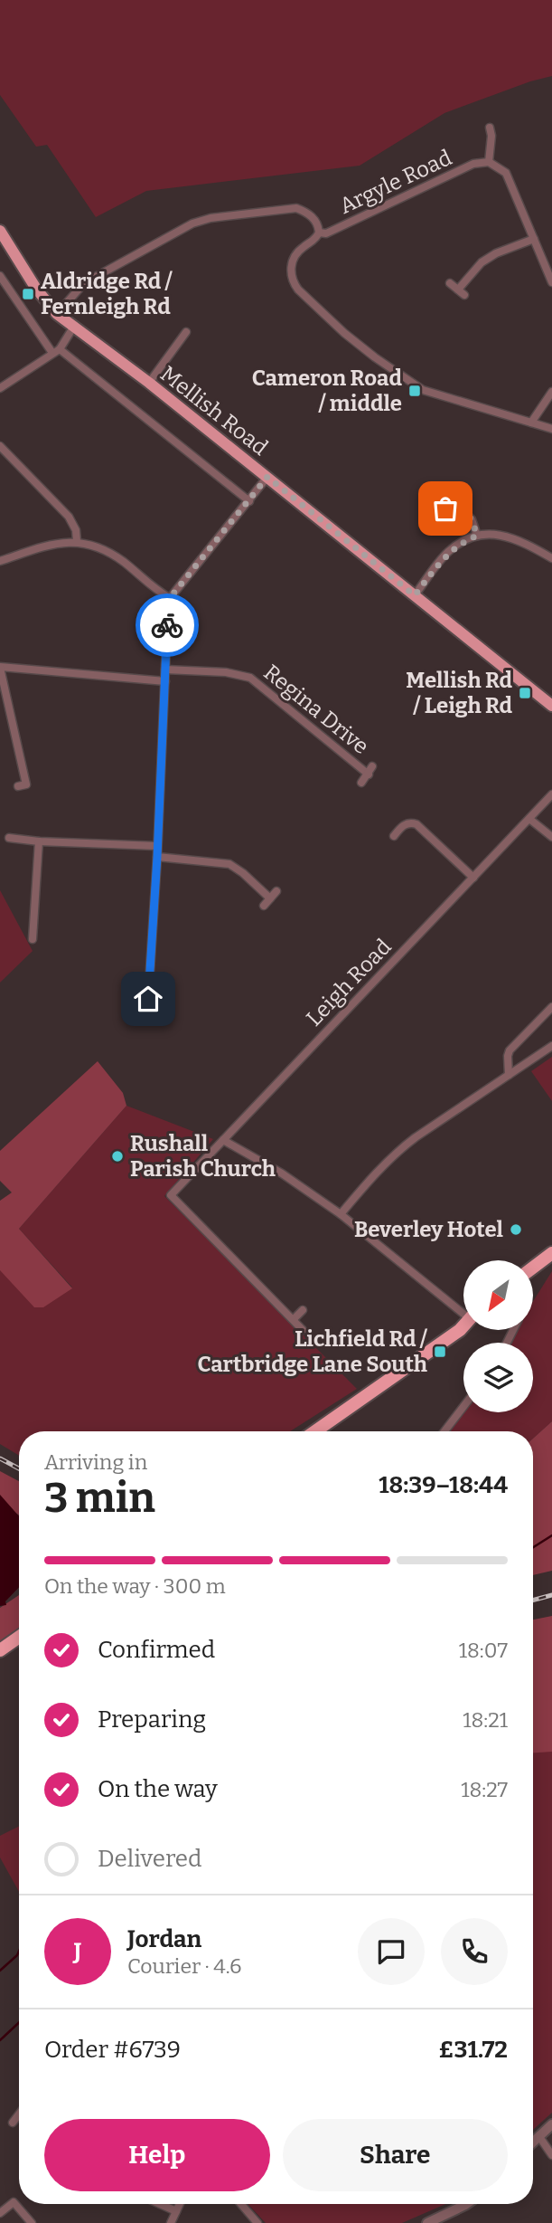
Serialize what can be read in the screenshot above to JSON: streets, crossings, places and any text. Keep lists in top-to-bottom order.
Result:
{
  "streets": {
    "main road": ["Mellish Road"],
    "street": ["Argyle Road", "Regina Drive", "Leigh Road"]
  },
  "places": {
    "transit": [
      "Aldridge Rd / Fernleigh Rd",
      "Cameron Road / middle",
      "Mellish Rd / Leigh Rd",
      "Lichfield Rd / Cartbridge Lane South"
    ],
    "other": ["Rushall Parish Church", "Beverley Hotel"]
  },
  "north": "bottom left",
  "page": {
    "heading": ["3 min", "Arriving in", "18:39–18:44"],
    "panel": [
      "Jordan",
      "Courier · 4.6",
      "Order #6739",
      "£31.72"
    ],
    "bar": "On the way · 300 m",
    "list": [
      ["Confirmed", "18:07"],
      ["Preparing", "18:21"],
      ["On the way", "18:27"],
      "Delivered"
    ],
    "round": "J",
    "buttons": ["Help", "Share"]
  }
}
